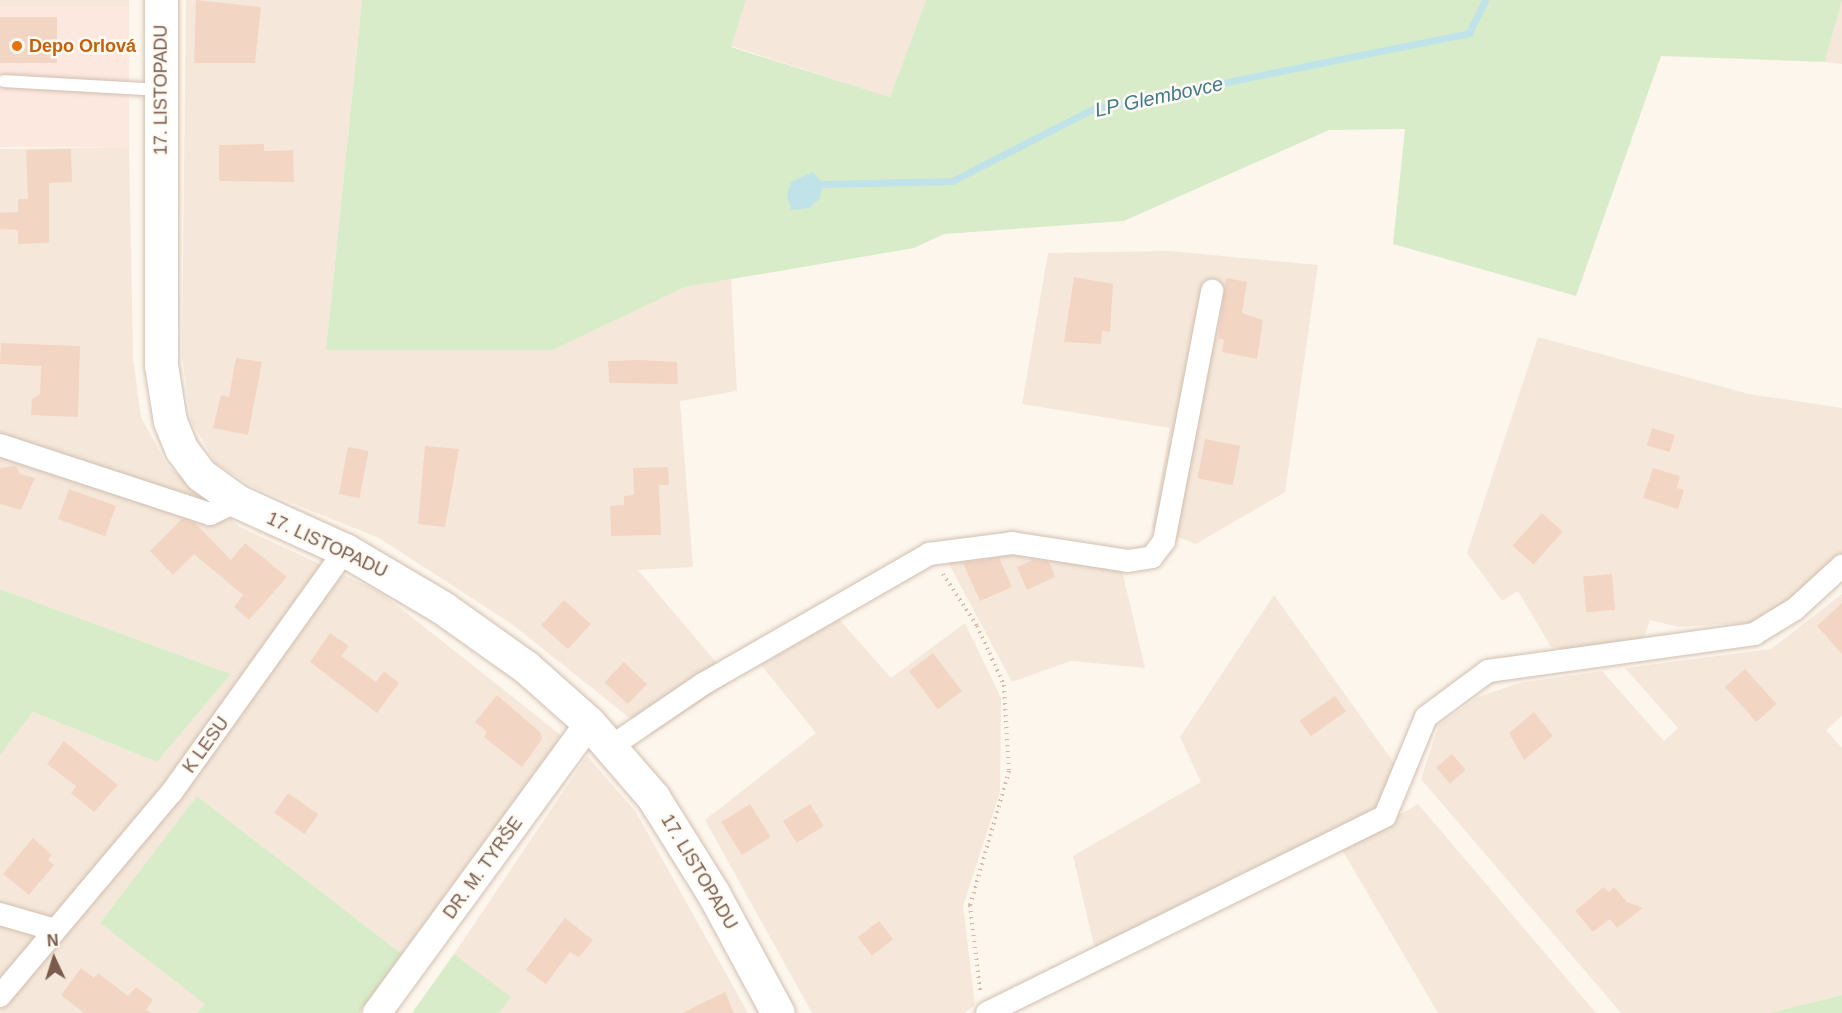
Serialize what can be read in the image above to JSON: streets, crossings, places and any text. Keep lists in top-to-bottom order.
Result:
{
  "streets": {
    "main road": ["17. LISTOPADU"],
    "street": ["K LESU", "DR. M. TYRŠE"]
  },
  "crossings": [
    ["17. LISTOPADU", "K LESU"],
    ["17. LISTOPADU", "DR. M. TYRŠE"]
  ],
  "water": ["LP Glembovce"],
  "places": ["Depo Orlová"],
  "north": "top"
}
